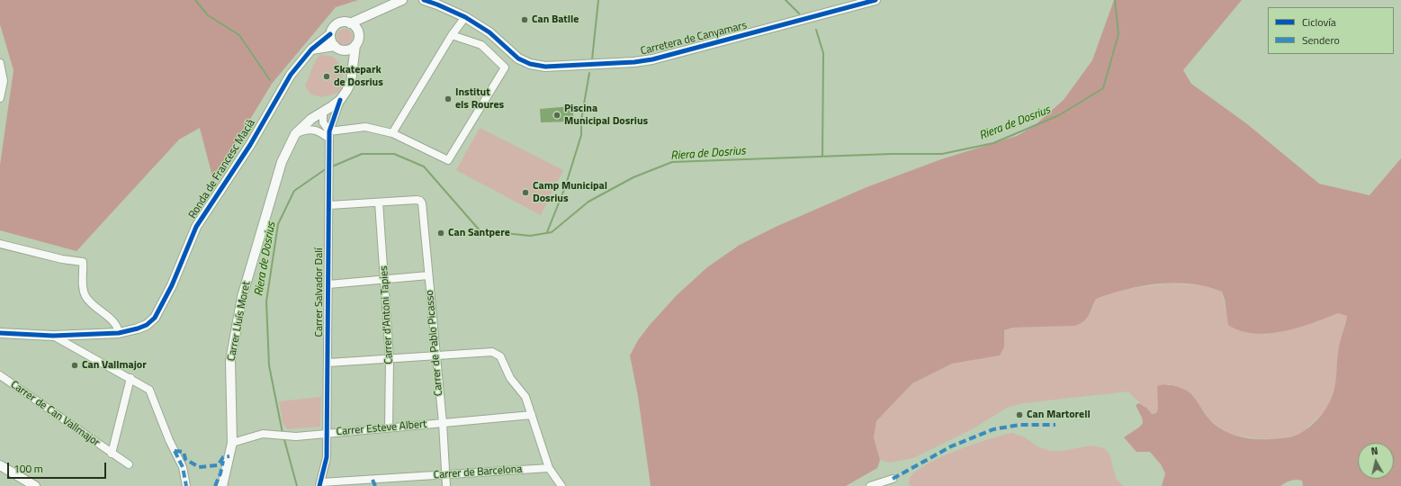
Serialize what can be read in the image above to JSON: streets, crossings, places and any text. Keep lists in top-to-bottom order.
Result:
{
  "streets": {
    "street": [
      "Carretera de Canyamars",
      "Ronda de Francesc Macià",
      "Carrer Salvador Dalí",
      "Carrer d'Antoni Tapies",
      "Carrer Lluís Moret",
      "Carrer de Pablo Picasso",
      "Carrer de Can Vallmajor",
      "Carrer Esteve Albert",
      "Carrer de Barcelona"
    ]
  },
  "crossings": [
    ["Ronda de Francesc Macià", "Carrer Lluís Moret"],
    ["Carrer Salvador Dalí", "Carrer Lluís Moret"],
    ["Carrer Salvador Dalí", "Carrer Esteve Albert"],
    ["Carrer Salvador Dalí", "Carrer de Barcelona"],
    ["Carrer d'Antoni Tapies", "Carrer de Pablo Picasso"],
    ["Carrer d'Antoni Tapies", "Carrer Esteve Albert"],
    ["Carrer Lluís Moret", "Carrer Esteve Albert"],
    ["Carrer de Pablo Picasso", "Carrer Esteve Albert"],
    ["Carrer de Pablo Picasso", "Carrer de Barcelona"]
  ],
  "water": ["Riera de Dosrius"],
  "places": [
    "Can Batlle",
    "Skatepark de Dosrius",
    "Institut els Roures",
    "Piscina Municipal Dosrius",
    "Camp Municipal Dosrius",
    "Can Santpere",
    "Can Vallmajor",
    "Can Martorell"
  ],
  "legend": ["Ciclovía", "Sendero"],
  "scale_bar": "100 m",
  "north": "top"
}
